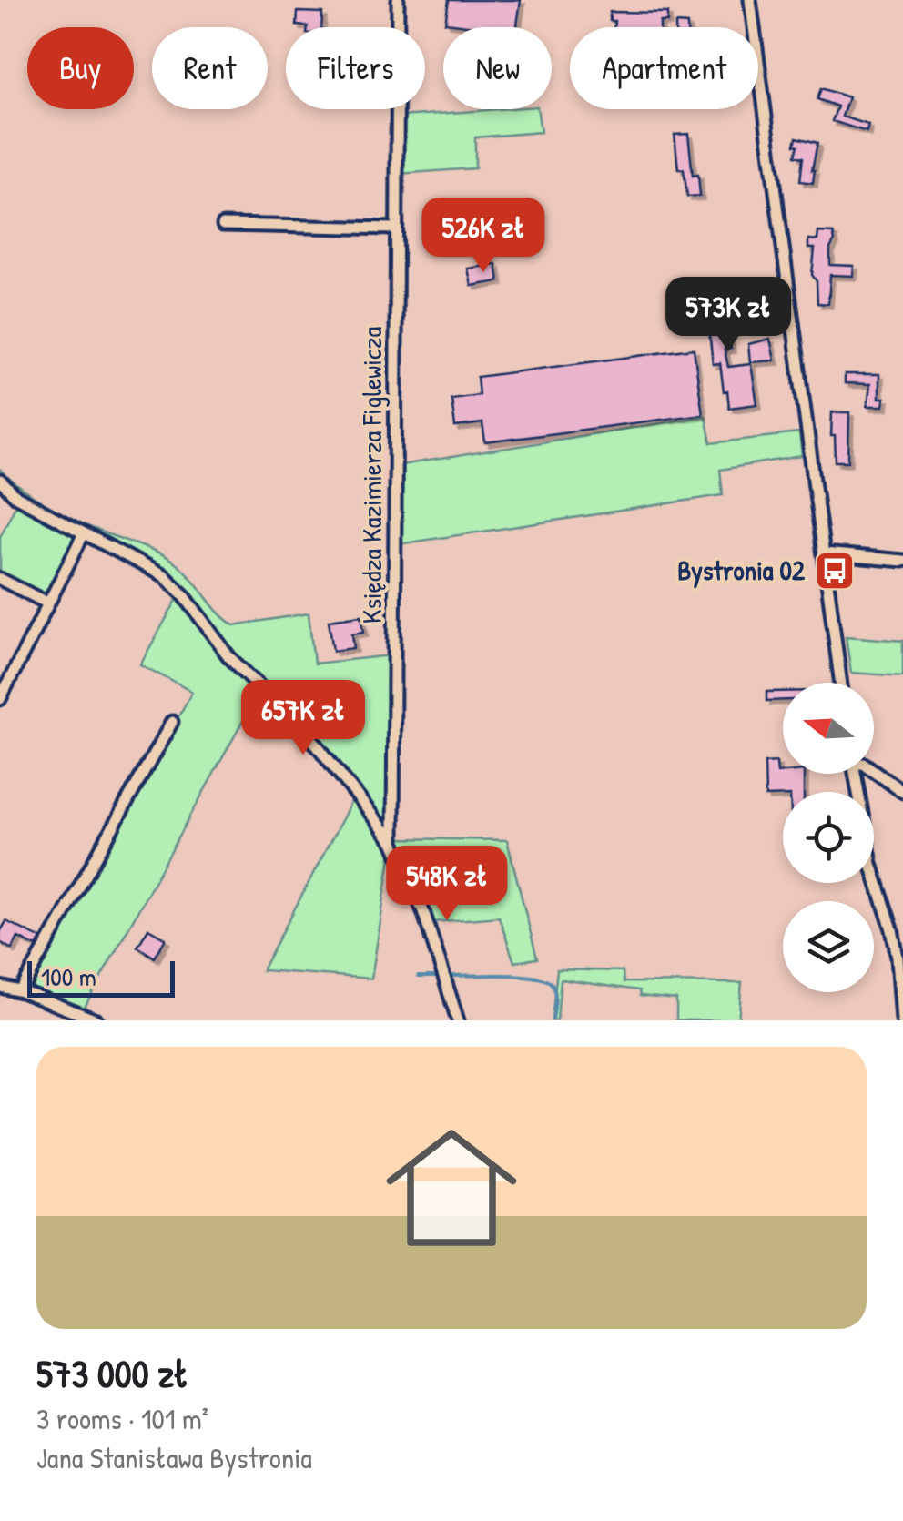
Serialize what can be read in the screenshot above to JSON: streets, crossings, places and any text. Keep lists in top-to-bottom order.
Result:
{
  "streets": {
    "street": ["Księdza Kazimierza Figlewicza"]
  },
  "places": {
    "bus stop": ["Bystronia 02"]
  },
  "scale_bar": "100 m",
  "north": "left",
  "page": {
    "chip": [
      "Buy",
      "Rent",
      "Filters",
      "New",
      "Apartment"
    ],
    "price": [
      "526K zł",
      "573K zł",
      "657K zł",
      "548K zł"
    ],
    "scale": "100 m",
    "list": [
      {
        "name": "573 000 zł",
        "note": "3 rooms · 101 m² · Jana Stanisława Bystronia"
      }
    ]
  }
}
